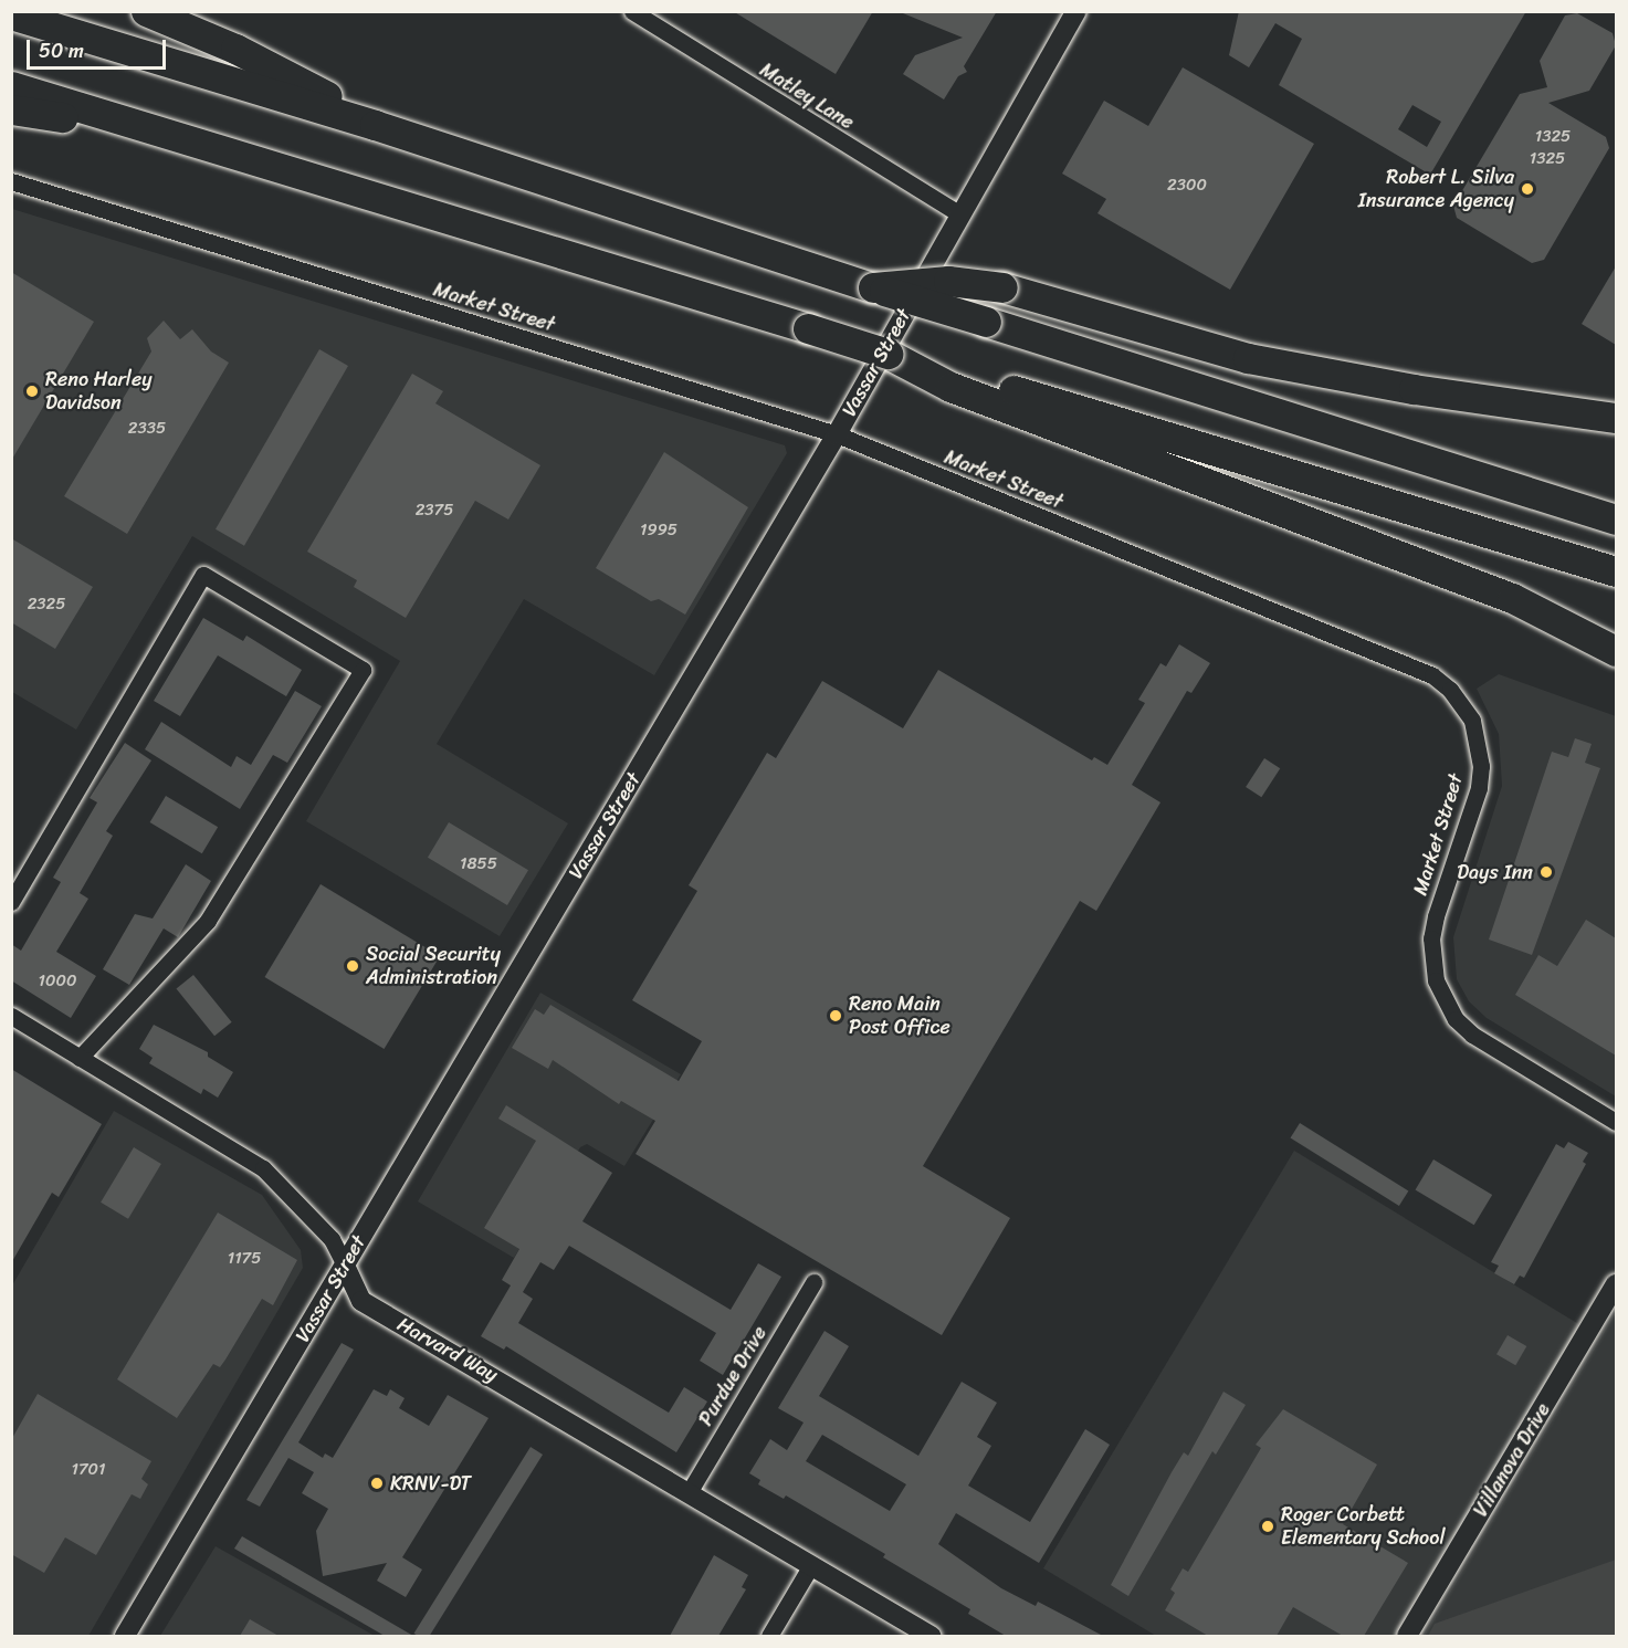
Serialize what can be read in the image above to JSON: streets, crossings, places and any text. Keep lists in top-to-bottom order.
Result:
{
  "streets": {
    "street": [
      "Matley Lane",
      "Market Street",
      "Vassar Street",
      "Harvard Way",
      "Purdue Drive",
      "Villanova Drive"
    ]
  },
  "crossings": [
    ["Matley Lane", "Vassar Street"],
    ["Market Street", "Vassar Street"],
    ["Vassar Street", "Harvard Way"],
    ["Harvard Way", "Purdue Drive"]
  ],
  "places": [
    "Robert L. Silva Insurance Agency",
    "Reno Harley Davidson",
    "Days Inn",
    "Social Security Administration",
    "Reno Main Post Office",
    "KRNV-DT",
    "Roger Corbett Elementary School"
  ],
  "house_numbers": [
    "1325",
    "1325",
    "2300",
    "2335",
    "2375",
    "1995",
    "2325",
    "1855",
    "1000",
    "1175",
    "1701"
  ],
  "scale_bar": "50 m"
}
